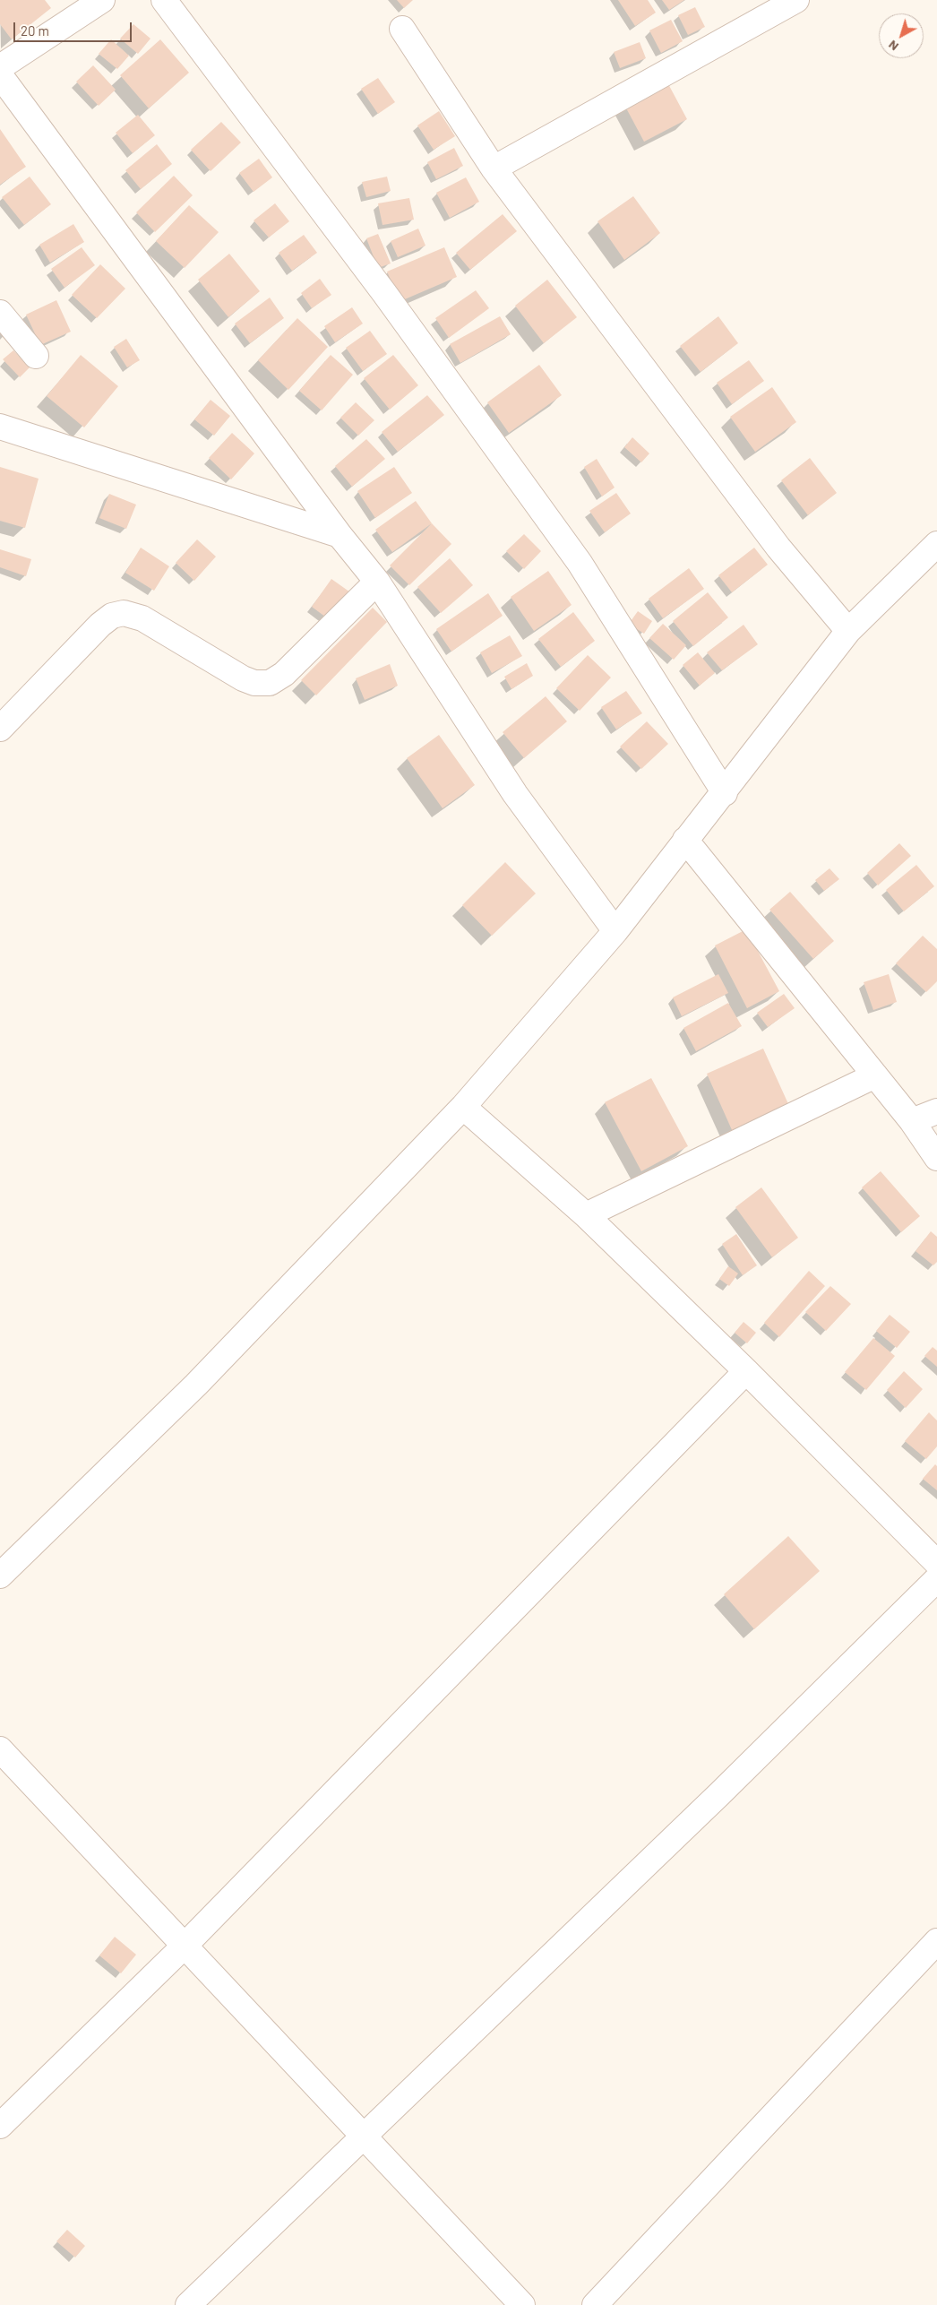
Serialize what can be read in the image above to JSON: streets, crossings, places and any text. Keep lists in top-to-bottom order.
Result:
{
  "scale_bar": "20 m",
  "north": "bottom left"
}
